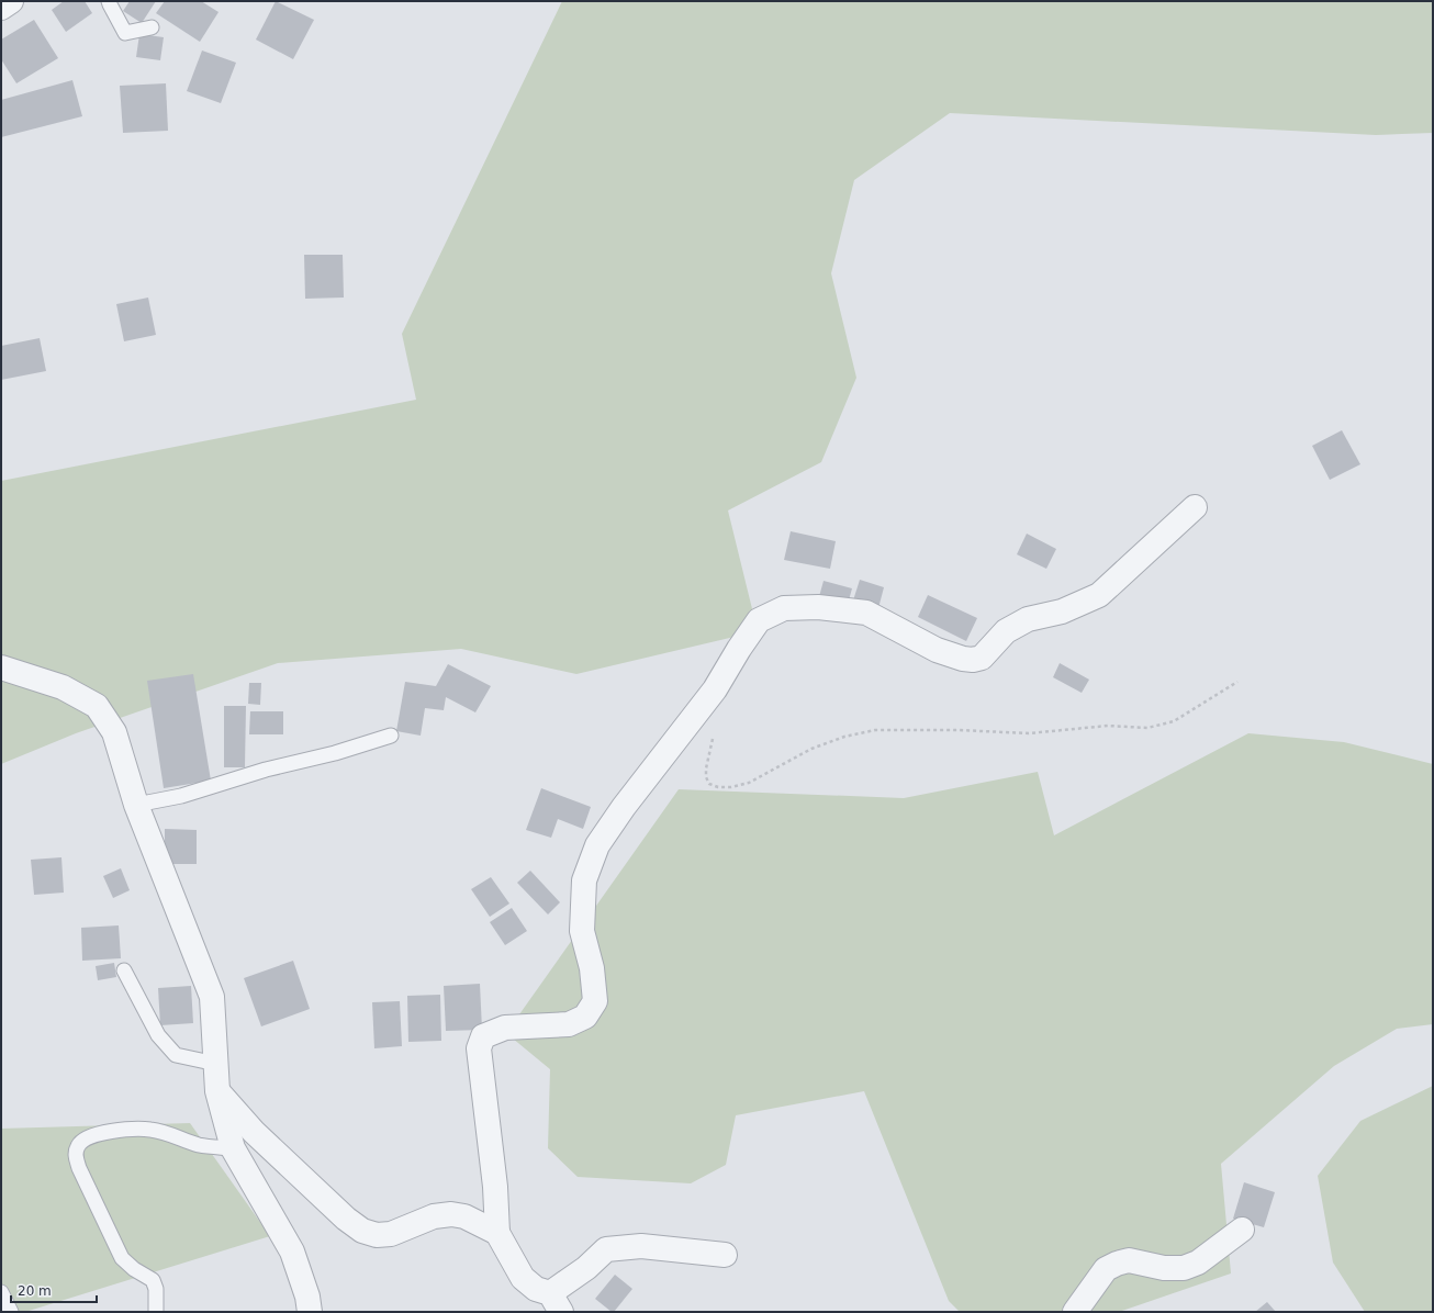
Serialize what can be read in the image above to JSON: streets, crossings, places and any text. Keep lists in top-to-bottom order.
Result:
{
  "scale_bar": "20 m"
}
